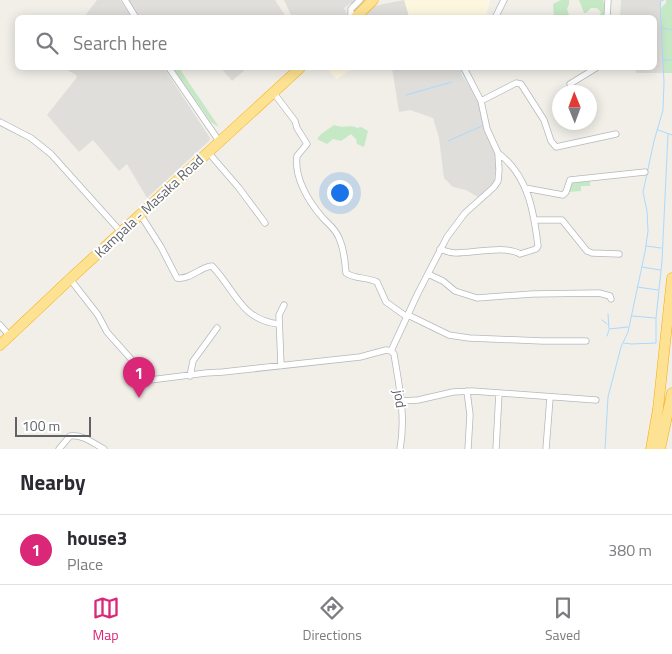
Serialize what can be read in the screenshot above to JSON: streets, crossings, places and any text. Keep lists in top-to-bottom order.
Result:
{
  "streets": {
    "highway": ["Kampala - Masaka Road"],
    "street": ["jod"]
  },
  "scale_bar": "100 m",
  "north": "top",
  "page": {
    "search": "Search here",
    "pins": "1",
    "scale": "100 m",
    "heading": "Nearby",
    "list": [
      {
        "mark": "1",
        "name": "house3",
        "note": "Place",
        "value": "380 m"
      }
    ],
    "nav": ["Map", "Directions", "Saved"]
  }
}
